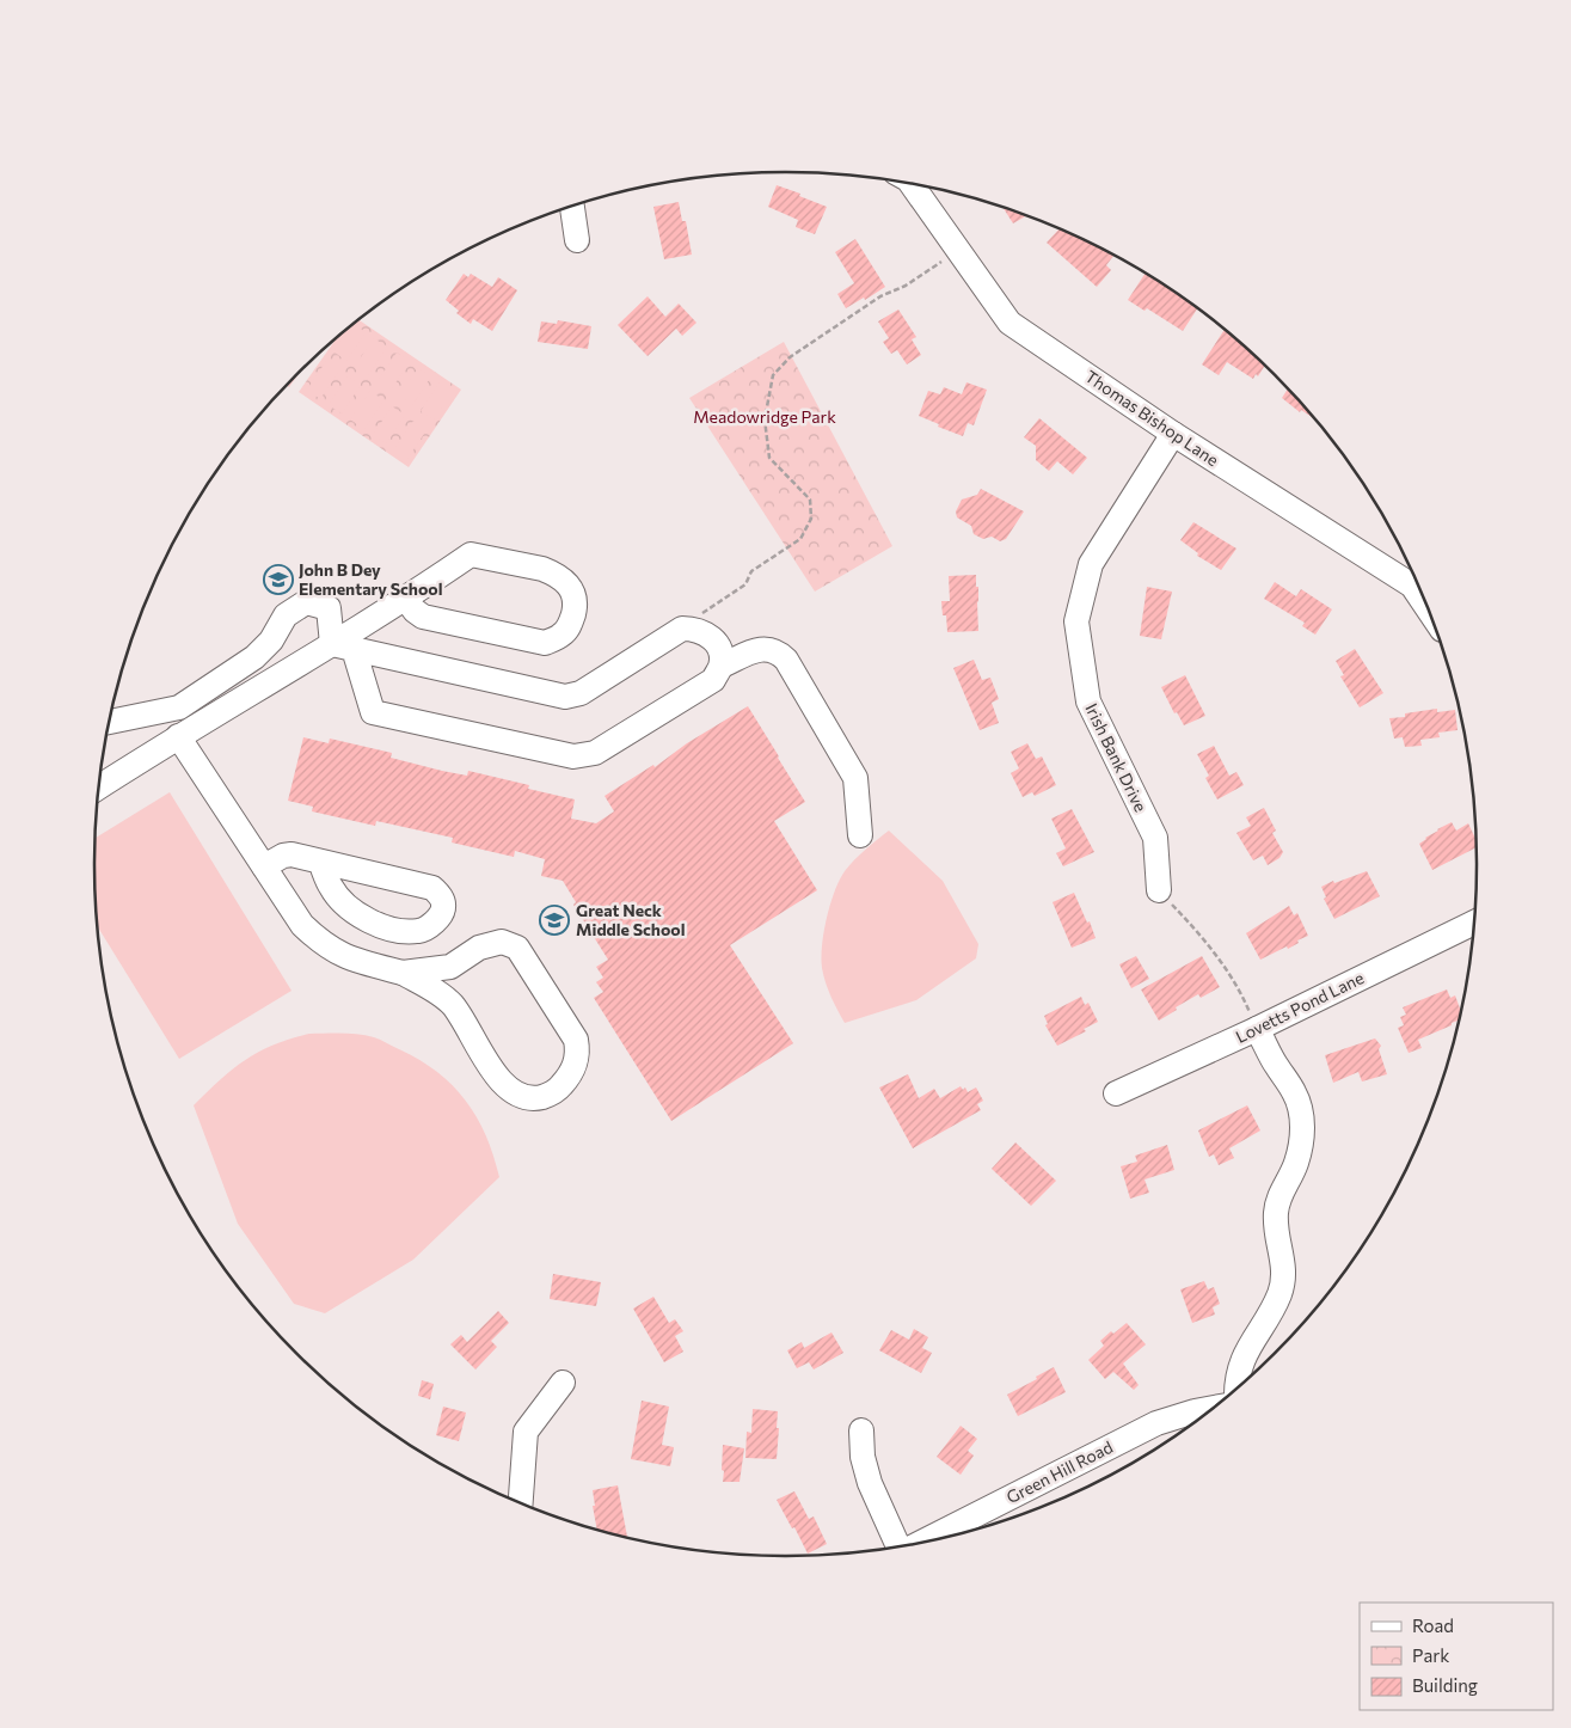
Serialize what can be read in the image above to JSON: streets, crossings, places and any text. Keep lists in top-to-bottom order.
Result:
{
  "streets": {
    "street": [
      "Thomas Bishop Lane",
      "Irish Bank Drive",
      "Lovetts Pond Lane",
      "Green Hill Road"
    ]
  },
  "crossings": [
    ["Thomas Bishop Lane", "Irish Bank Drive"]
  ],
  "parks": ["Meadowridge Park"],
  "places": {
    "school or university": ["John B Dey Elementary School", "Great Neck Middle School"]
  },
  "legend": ["Road", "Park", "Building"]
}
